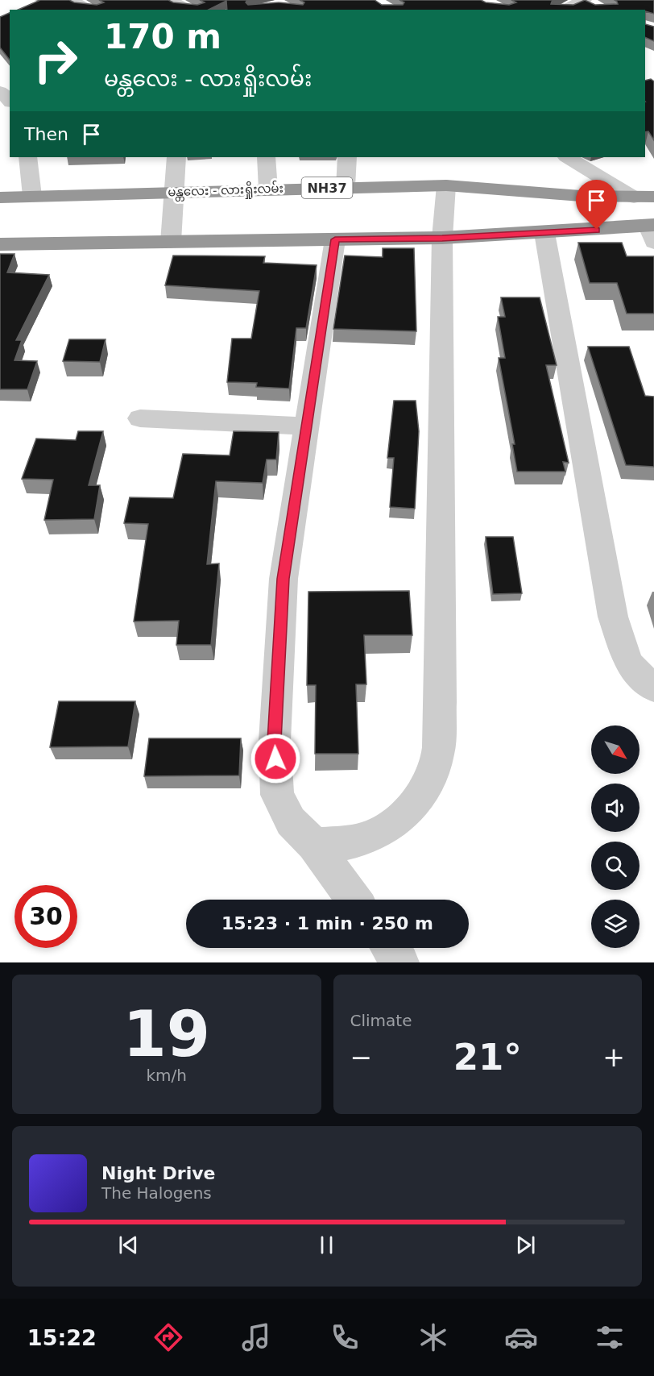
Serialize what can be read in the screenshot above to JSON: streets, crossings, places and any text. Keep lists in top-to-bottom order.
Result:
{
  "streets": {
    "highway": ["NH37", "မန္တလေး - လားရှိုးလမ်း"]
  },
  "north": "bottom right",
  "page": {
    "turn": ["170 m", "မန္တလေး - လားရှိုးလမ်း"],
    "then": "Then",
    "limit": "30",
    "trip": "15:23 · 1 min · 250 m",
    "tile": [
      ["19", "km/h"],
      "Climate"
    ],
    "heat": ["−", "21°", "+"],
    "song": ["Night Drive", "The Halogens"],
    "tabs": "15:22"
  }
}
